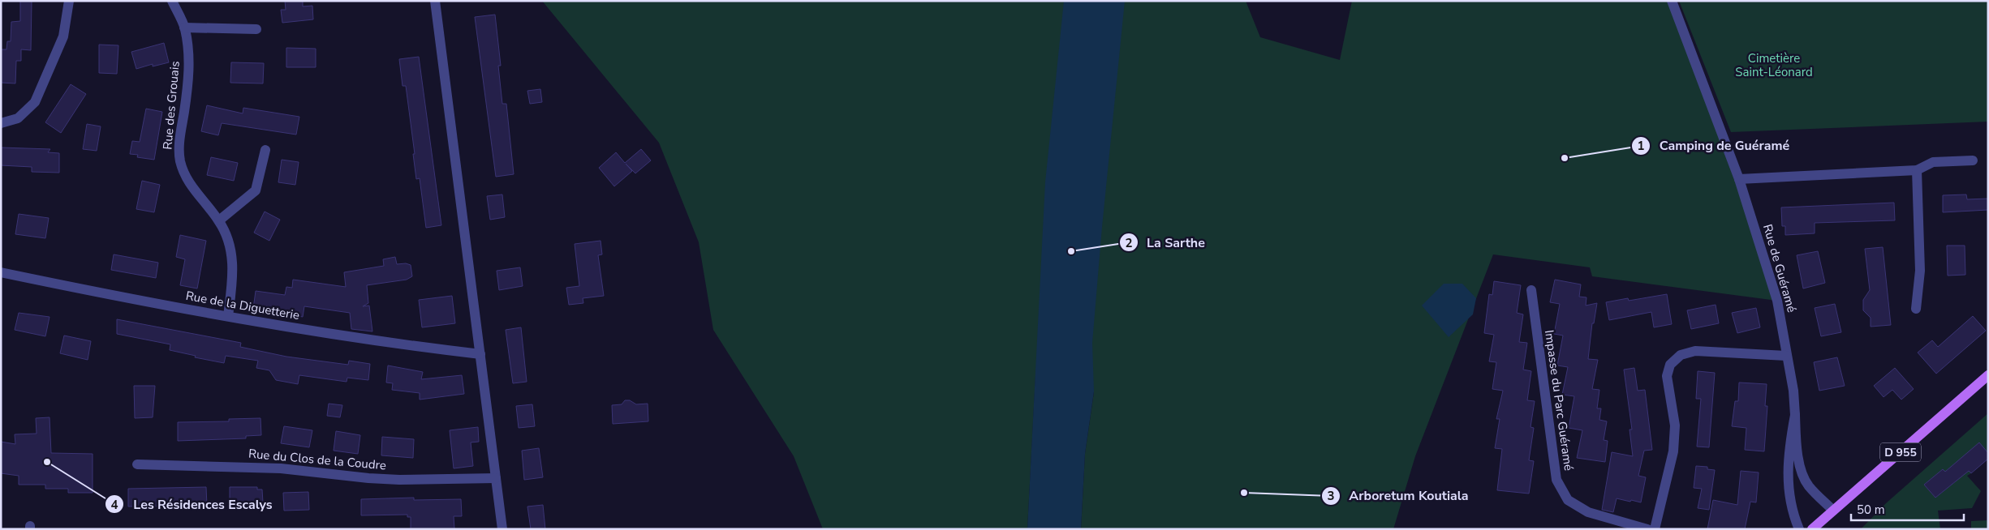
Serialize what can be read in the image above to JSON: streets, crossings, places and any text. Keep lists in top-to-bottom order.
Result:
{
  "streets": {
    "main road": ["D 955"],
    "street": [
      "Rue des Grouais",
      "Rue de Guéramé",
      "Rue de la Diguetterie",
      "Impasse du Parc Guéramé",
      "Rue du Clos de la Coudre"
    ]
  },
  "crossings": [
    ["Rue des Grouais", "Rue de la Diguetterie"],
    ["Rue de Guéramé", "D 955"]
  ],
  "parks": ["Cimetière Saint-Léonard"],
  "places": [
    "Camping de Guéramé",
    "La Sarthe",
    "Les Résidences Escalys",
    "Arboretum Koutiala"
  ],
  "scale_bar": "50 m"
}
